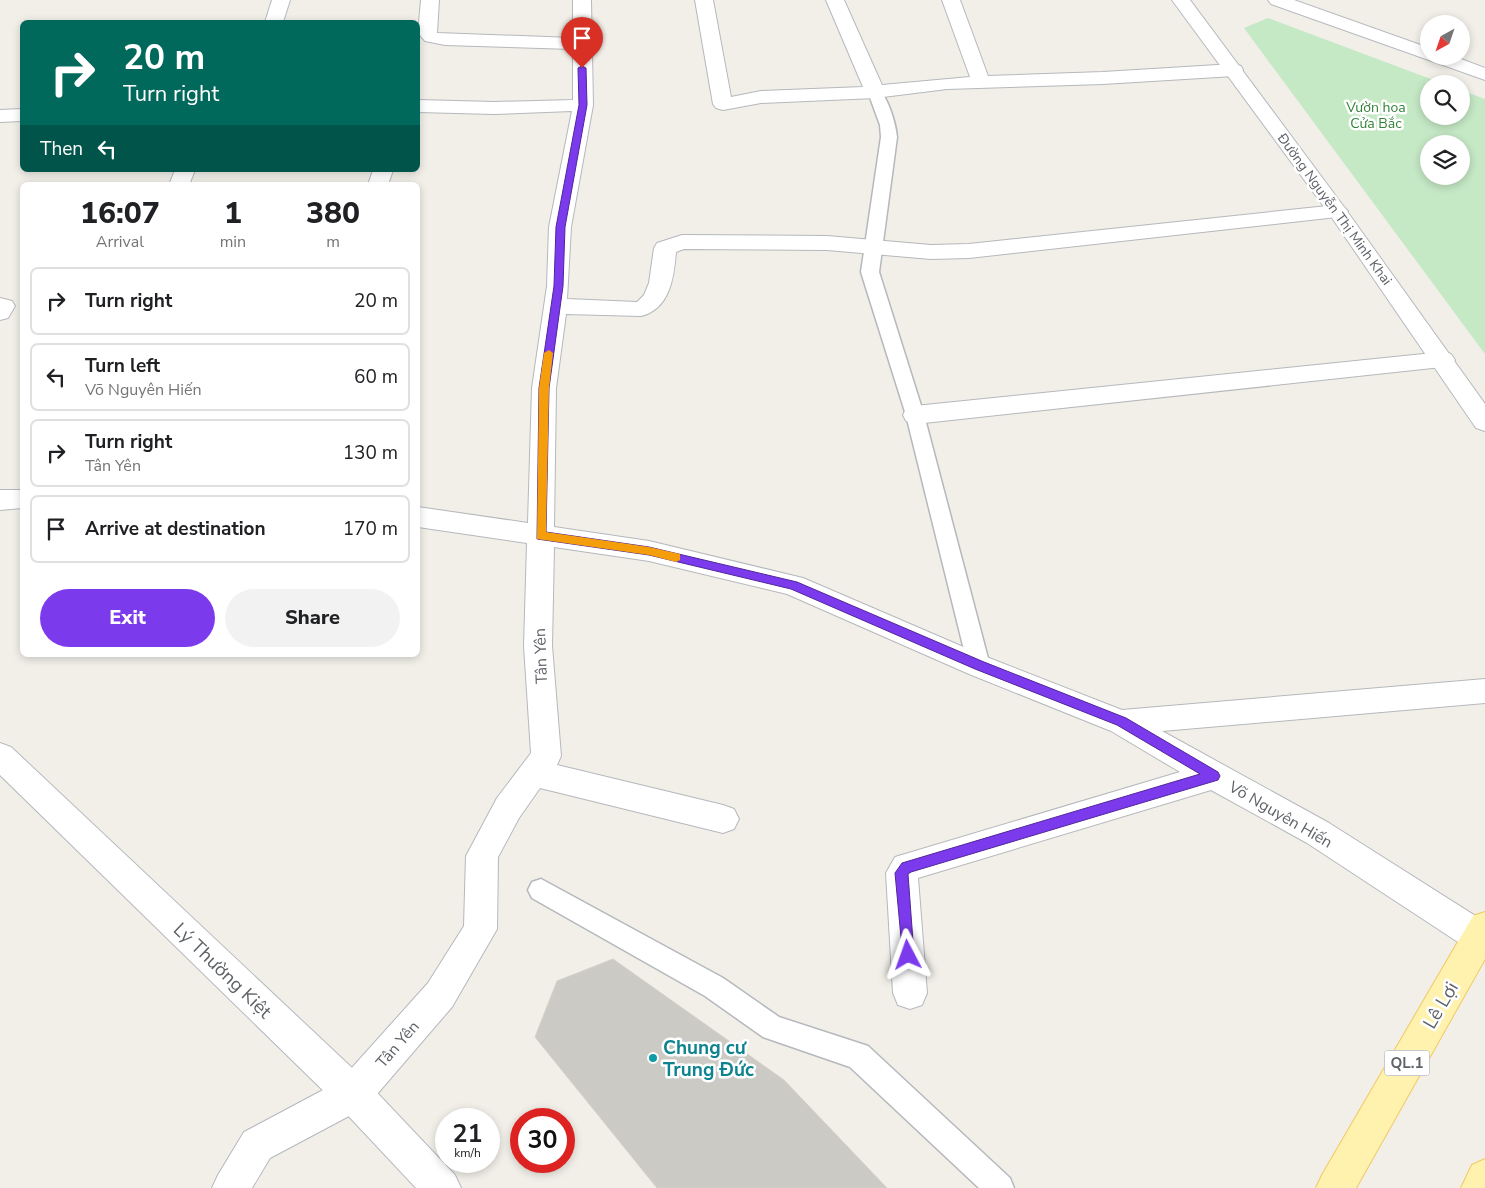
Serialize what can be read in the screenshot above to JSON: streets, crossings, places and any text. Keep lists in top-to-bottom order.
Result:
{
  "streets": {
    "main road": ["Lê Lợi", "QL.1"],
    "street": [
      "Đường Nguyễn Thị Minh Khai",
      "Tân Yên",
      "Võ Nguyên Hiến",
      "Lý Thường Kiệt"
    ]
  },
  "crossings": [
    ["Tân Yên", "Võ Nguyên Hiến"],
    ["Tân Yên", "Lý Thường Kiệt"],
    ["Võ Nguyên Hiến", "Lê Lợi"]
  ],
  "parks": ["Vườn hoa Cửa Bắc"],
  "places": ["Chung cư Trung Đức"],
  "north": "bottom left",
  "page": {
    "turn": ["20 m", "Turn right"],
    "then": "Then",
    "eta": [
      "16:07",
      "Arrival",
      "1",
      "min",
      "380",
      "m"
    ],
    "list": [
      {
        "name": "Turn right",
        "value": "20 m"
      },
      {
        "name": "Turn left",
        "note": "Võ Nguyên Hiến",
        "value": "60 m"
      },
      {
        "name": "Turn right",
        "note": "Tân Yên",
        "value": "130 m"
      },
      {
        "name": "Arrive at destination",
        "value": "170 m"
      }
    ],
    "buttons": ["Exit", "Share"],
    "speed": "21 km/h",
    "limit": "30"
  }
}
